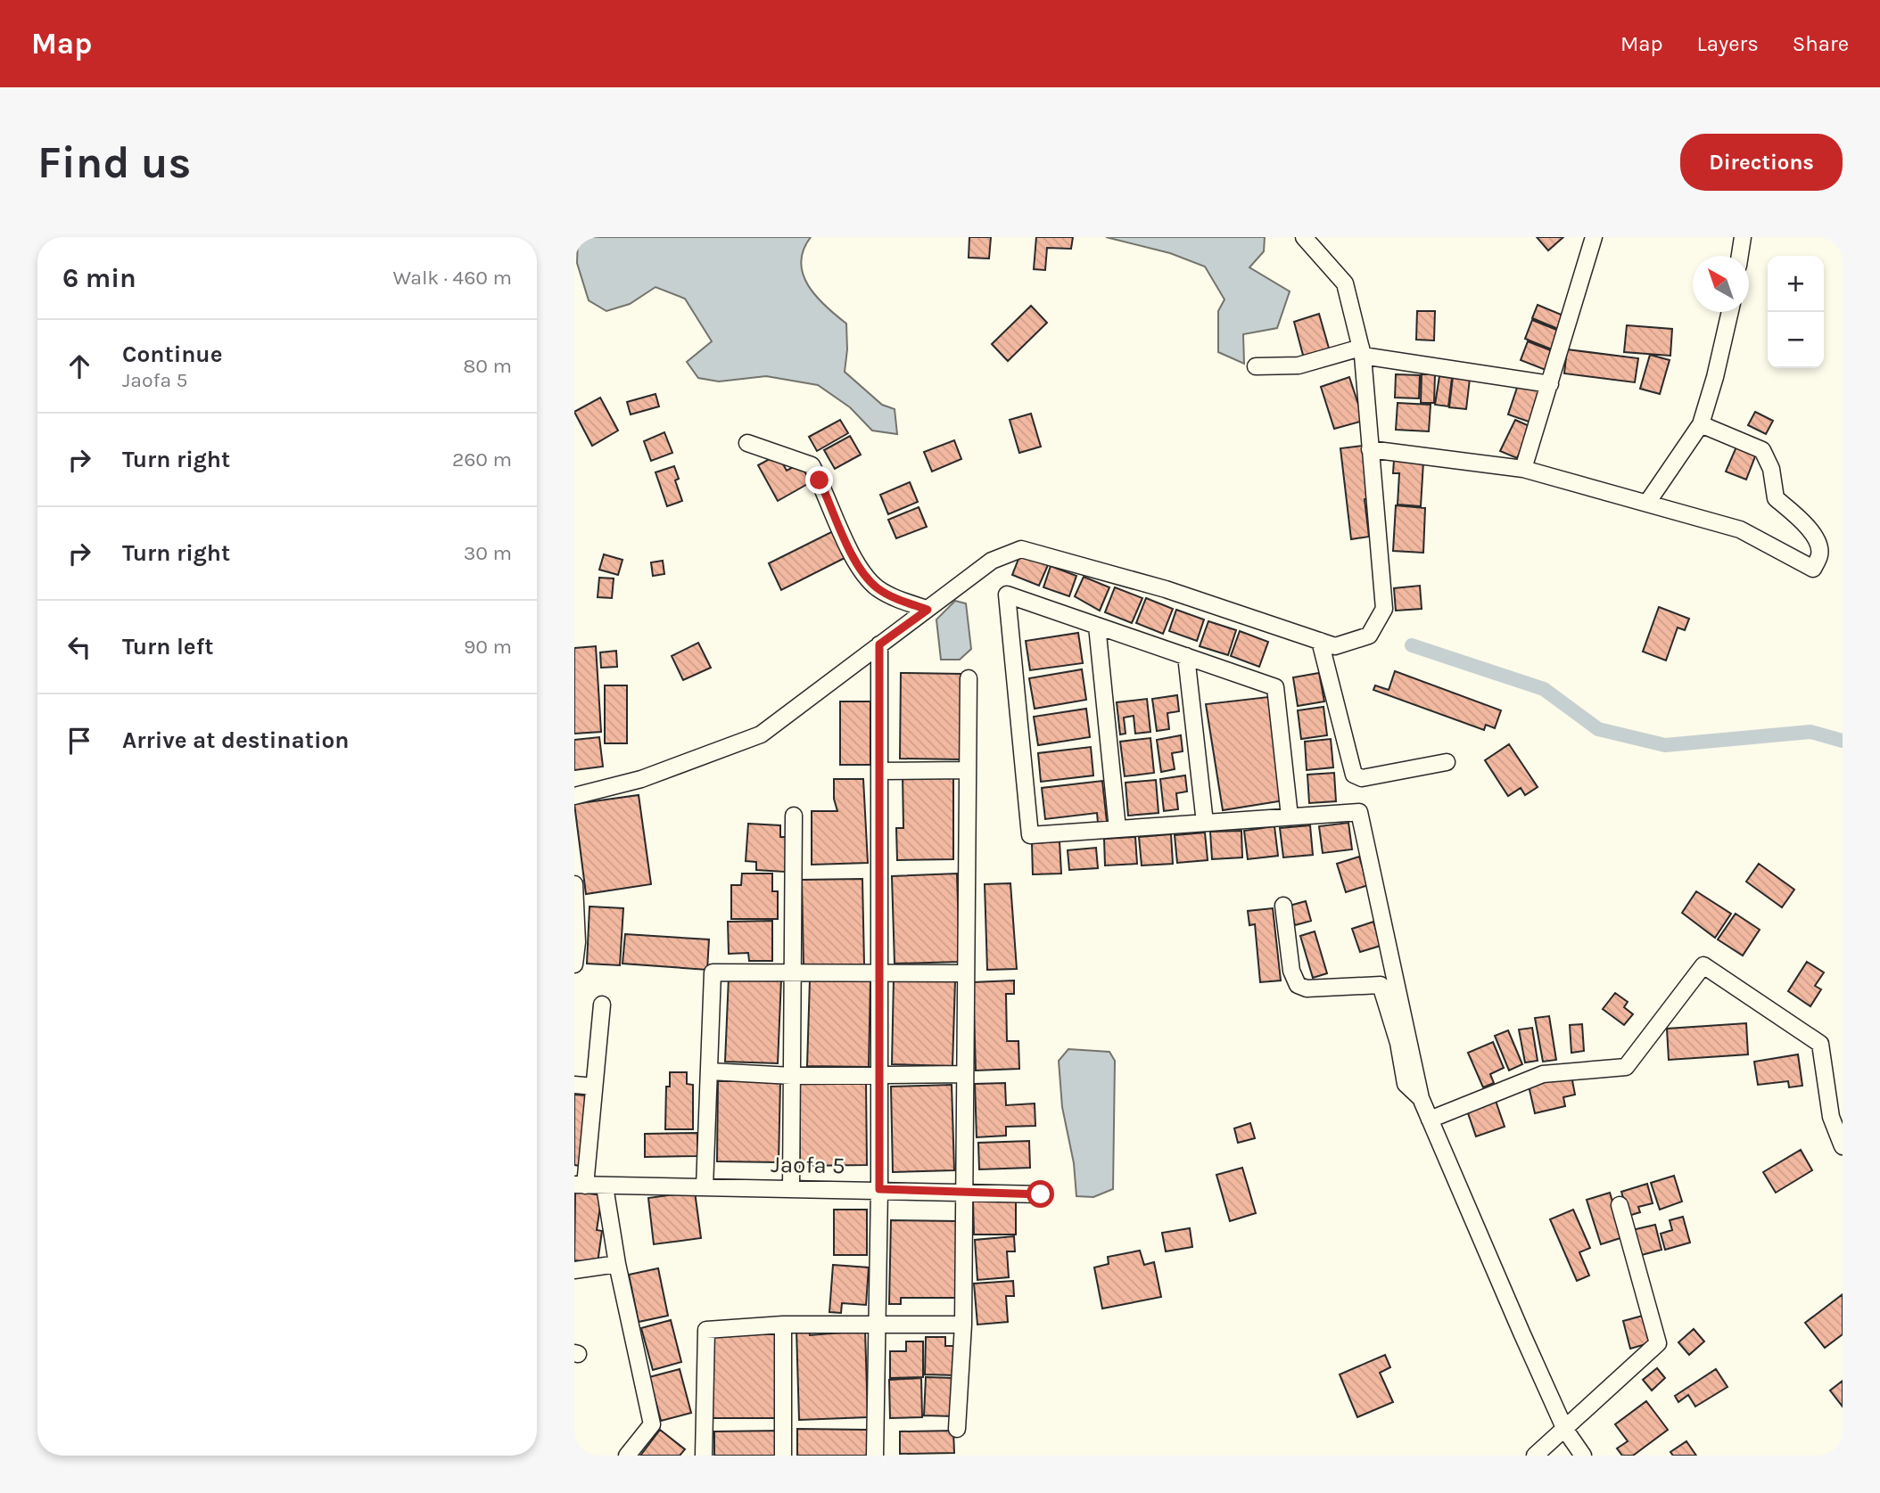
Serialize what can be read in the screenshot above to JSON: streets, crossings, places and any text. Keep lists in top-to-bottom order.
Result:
{
  "streets": {
    "street": ["Jaofa 5"]
  },
  "north": "top left",
  "page": {
    "header": "Map",
    "nav": ["Map", "Layers", "Share"],
    "buttons": "Directions",
    "title": "Find us",
    "heading": ["6 min", "Walk · 460 m"],
    "map_buttons": ["+", "−"],
    "list": [
      ["Continue", "Jaofa 5", "80 m"],
      ["Turn right", "260 m"],
      ["Turn right", "30 m"],
      ["Turn left", "90 m"],
      "Arrive at destination"
    ]
  }
}
